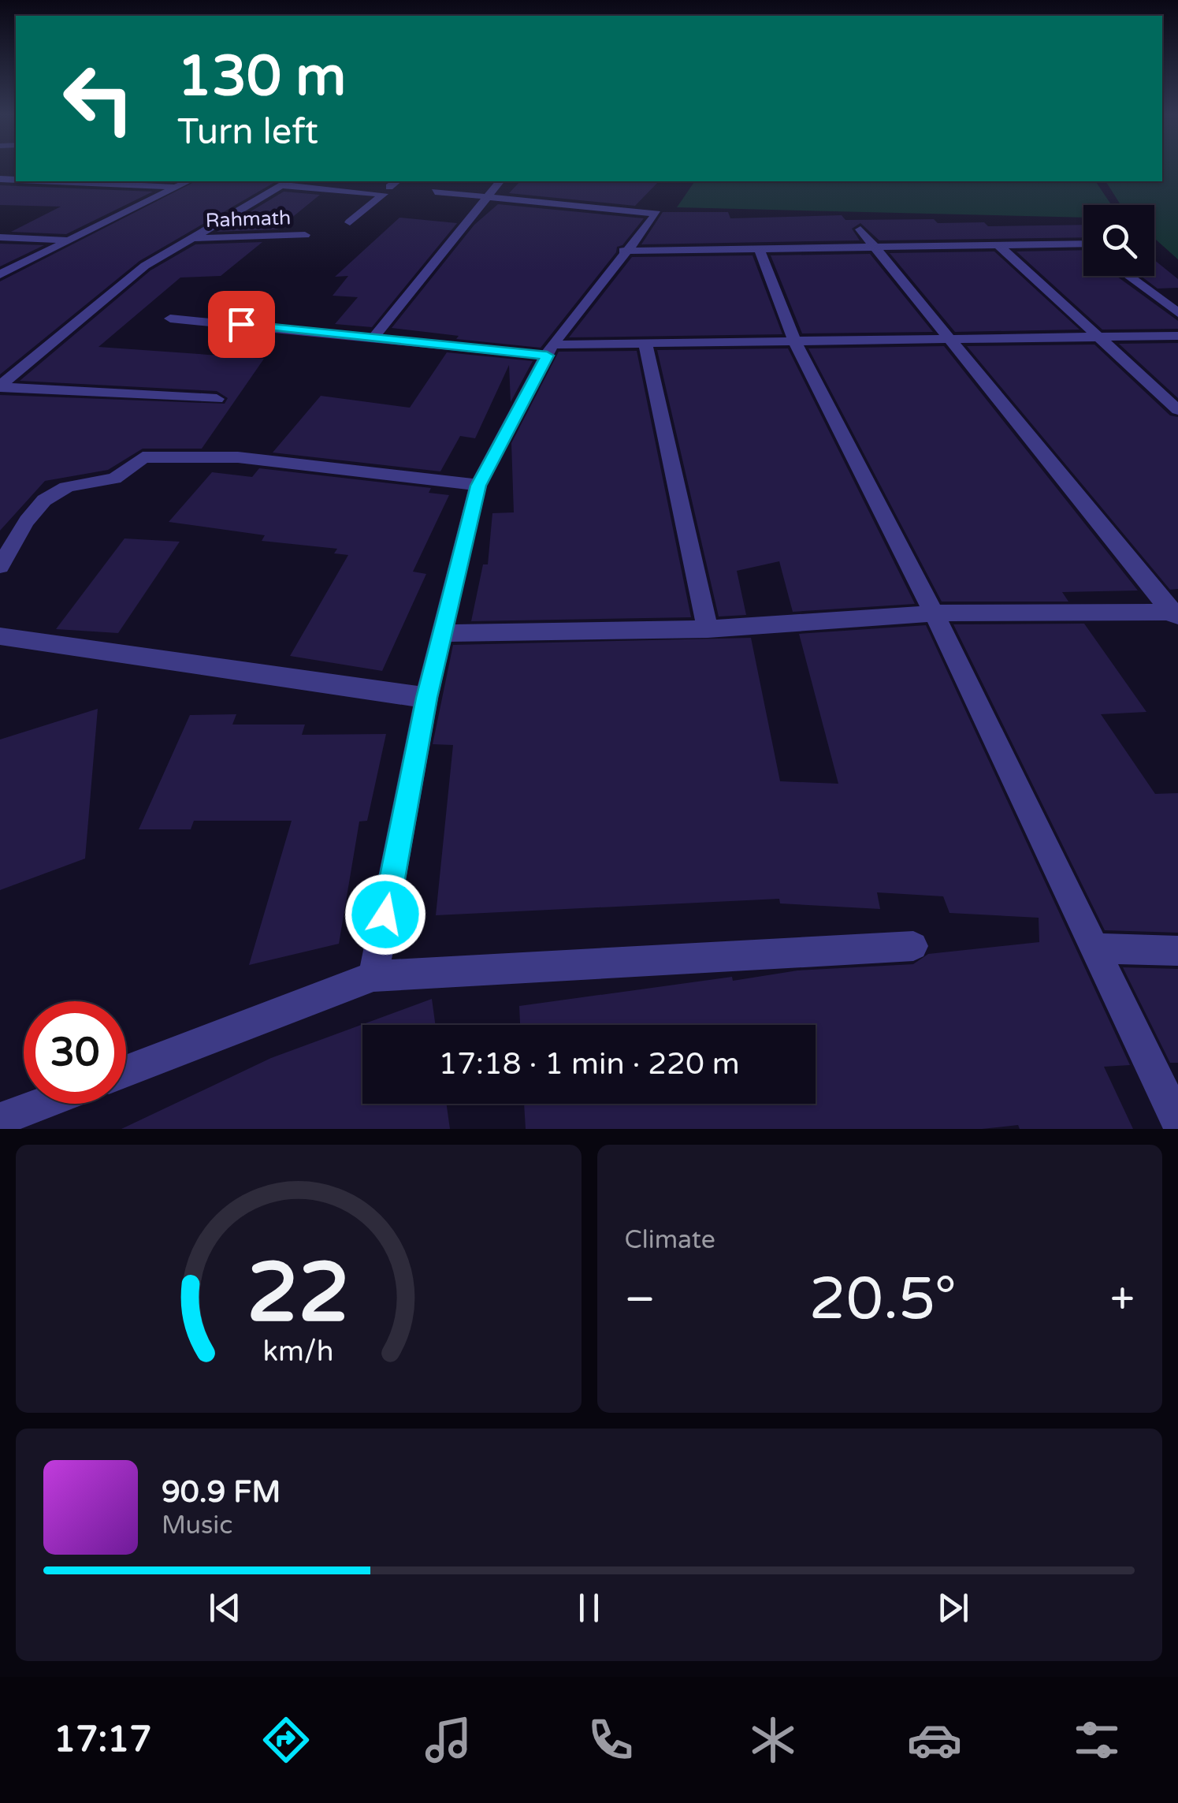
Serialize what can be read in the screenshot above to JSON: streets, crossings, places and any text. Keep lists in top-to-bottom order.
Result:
{
  "streets": {
    "street": ["Rahmath"]
  },
  "page": {
    "turn": ["130 m", "Turn left"],
    "limit": "30",
    "trip": "17:18 · 1 min · 220 m",
    "tile": "Climate",
    "heat": ["−", "20.5°", "+"],
    "song": ["90.9 FM", "Music"],
    "tabs": "17:17",
    "gauge": ["22", "km/h"]
  }
}
